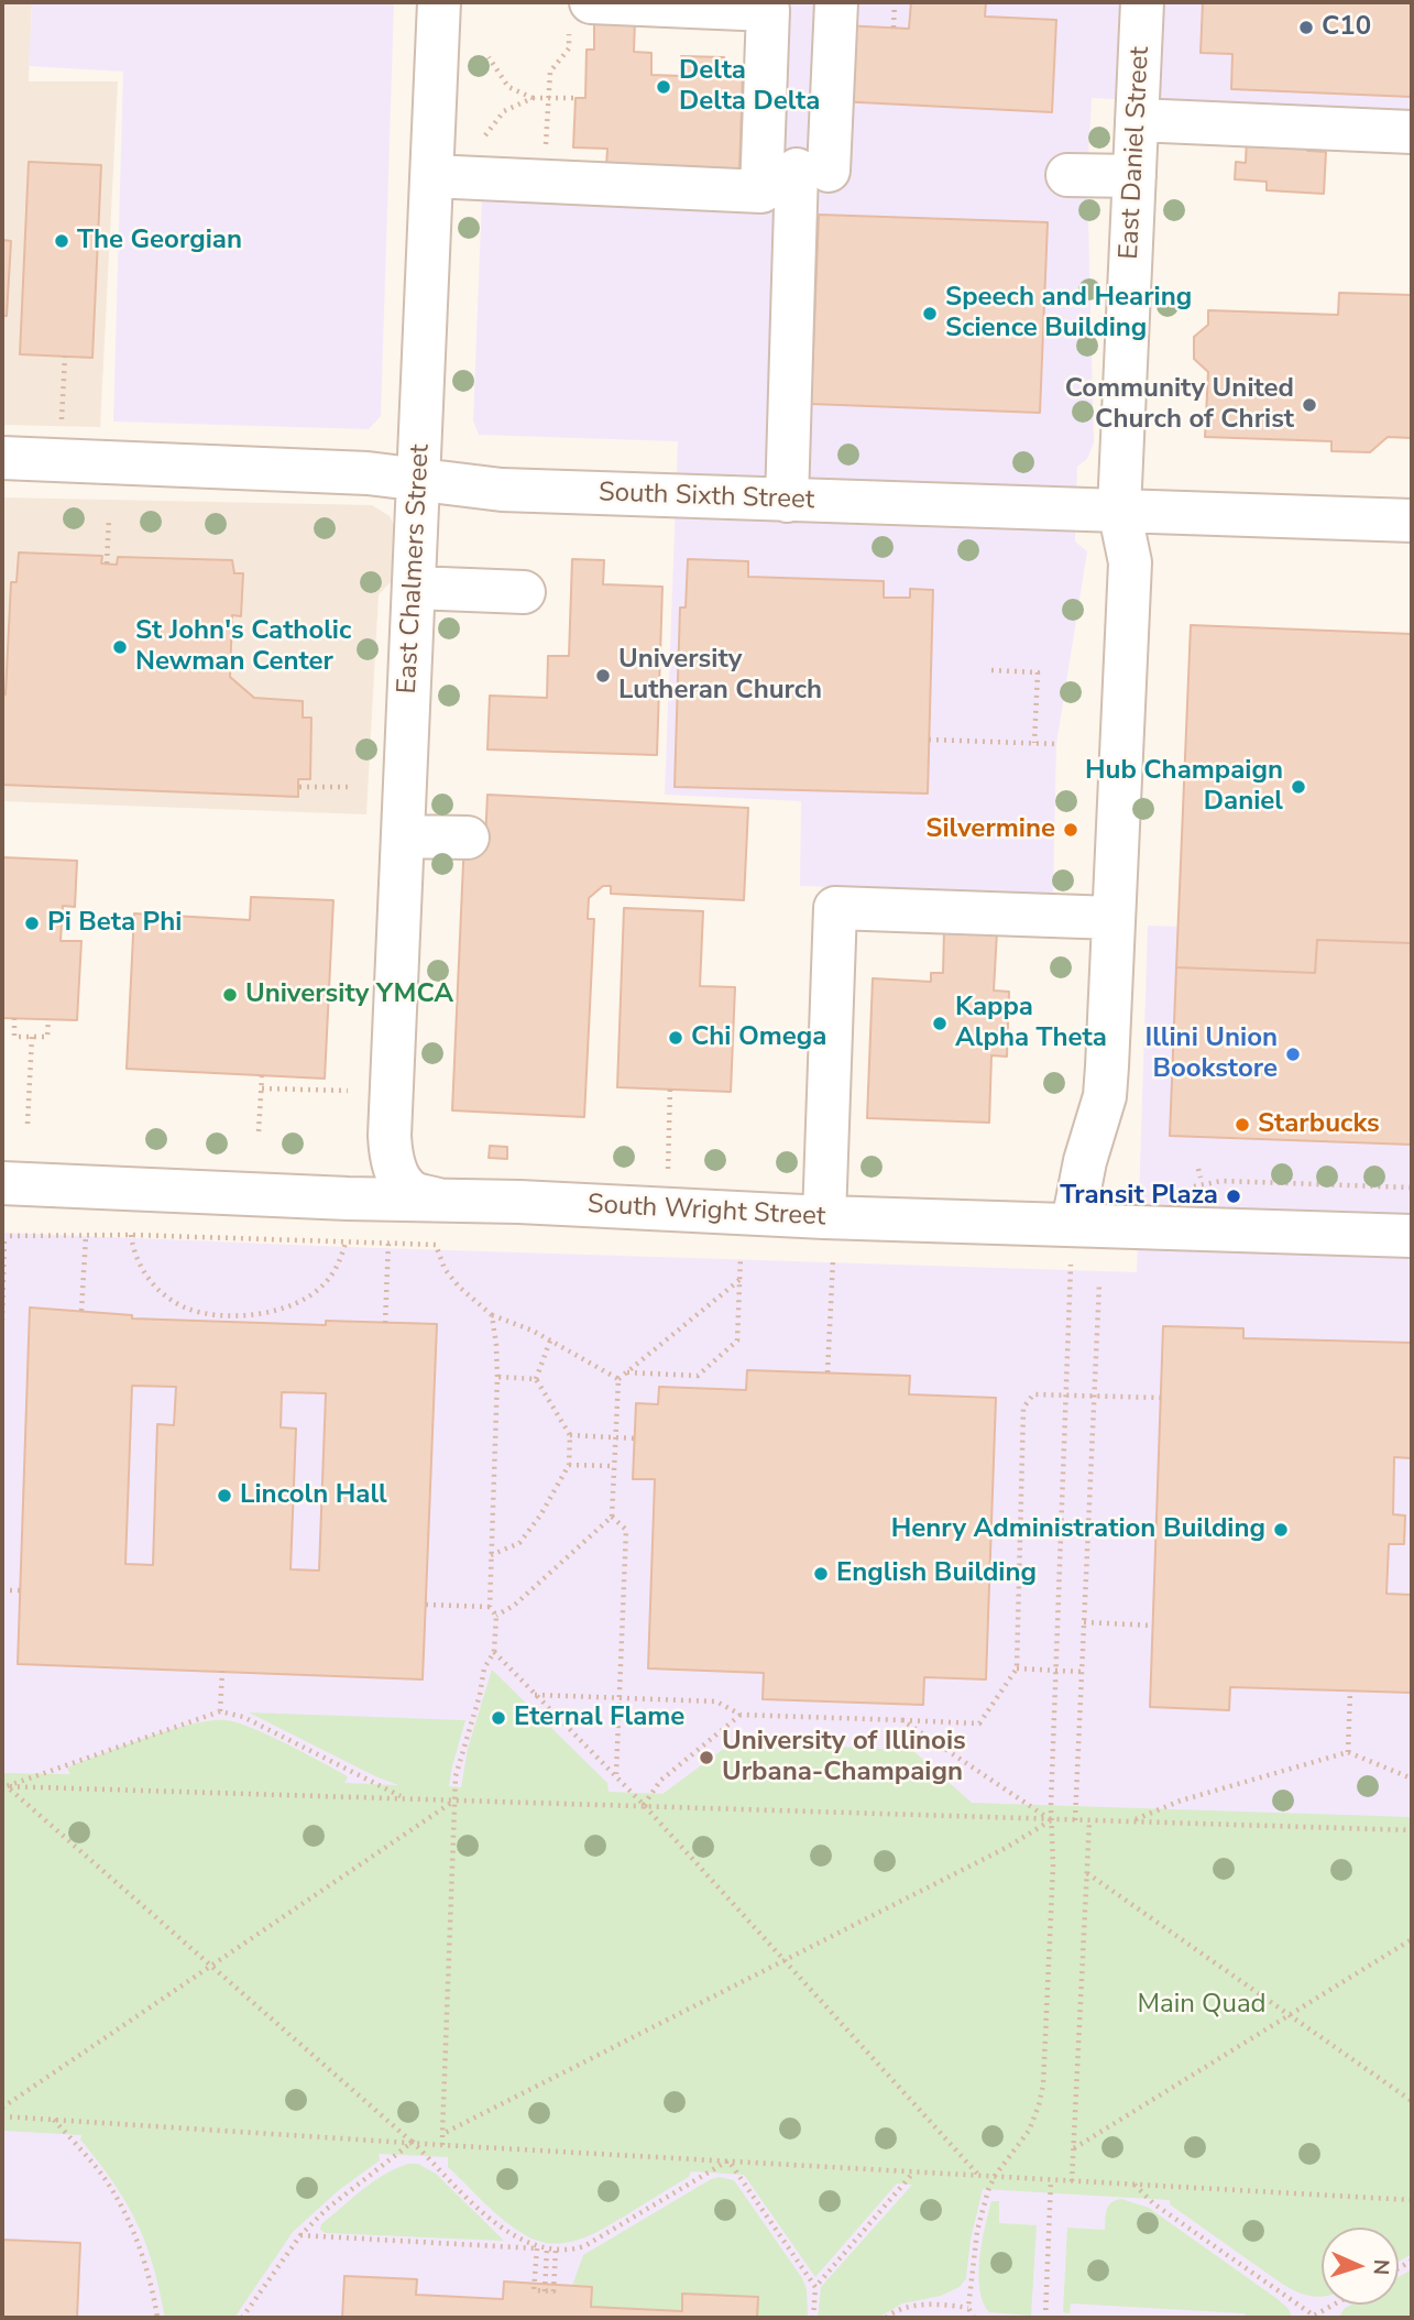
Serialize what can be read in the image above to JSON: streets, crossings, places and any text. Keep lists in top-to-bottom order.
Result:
{
  "streets": {
    "street": [
      "East Daniel Street",
      "South Sixth Street",
      "East Chalmers Street",
      "South Wright Street"
    ]
  },
  "crossings": [
    ["East Daniel Street", "South Sixth Street"],
    ["East Daniel Street", "South Wright Street"],
    ["South Sixth Street", "East Chalmers Street"],
    ["East Chalmers Street", "South Wright Street"]
  ],
  "parks": ["Main Quad"],
  "places": [
    "C10",
    "Delta Delta Delta",
    "The Georgian",
    "Speech and Hearing Science Building",
    "Community United Church of Christ",
    "St John's Catholic Newman Center",
    "University Lutheran Church",
    "Hub Champaign Daniel",
    "Silvermine",
    "Pi Beta Phi",
    "University YMCA",
    "Kappa Alpha Theta",
    "Chi Omega",
    "Illini Union Bookstore",
    "Starbucks",
    "Transit Plaza",
    "Lincoln Hall",
    "Henry Administration Building",
    "English Building",
    "Eternal Flame",
    "University of Illinois Urbana-Champaign"
  ],
  "north": "right"
}
